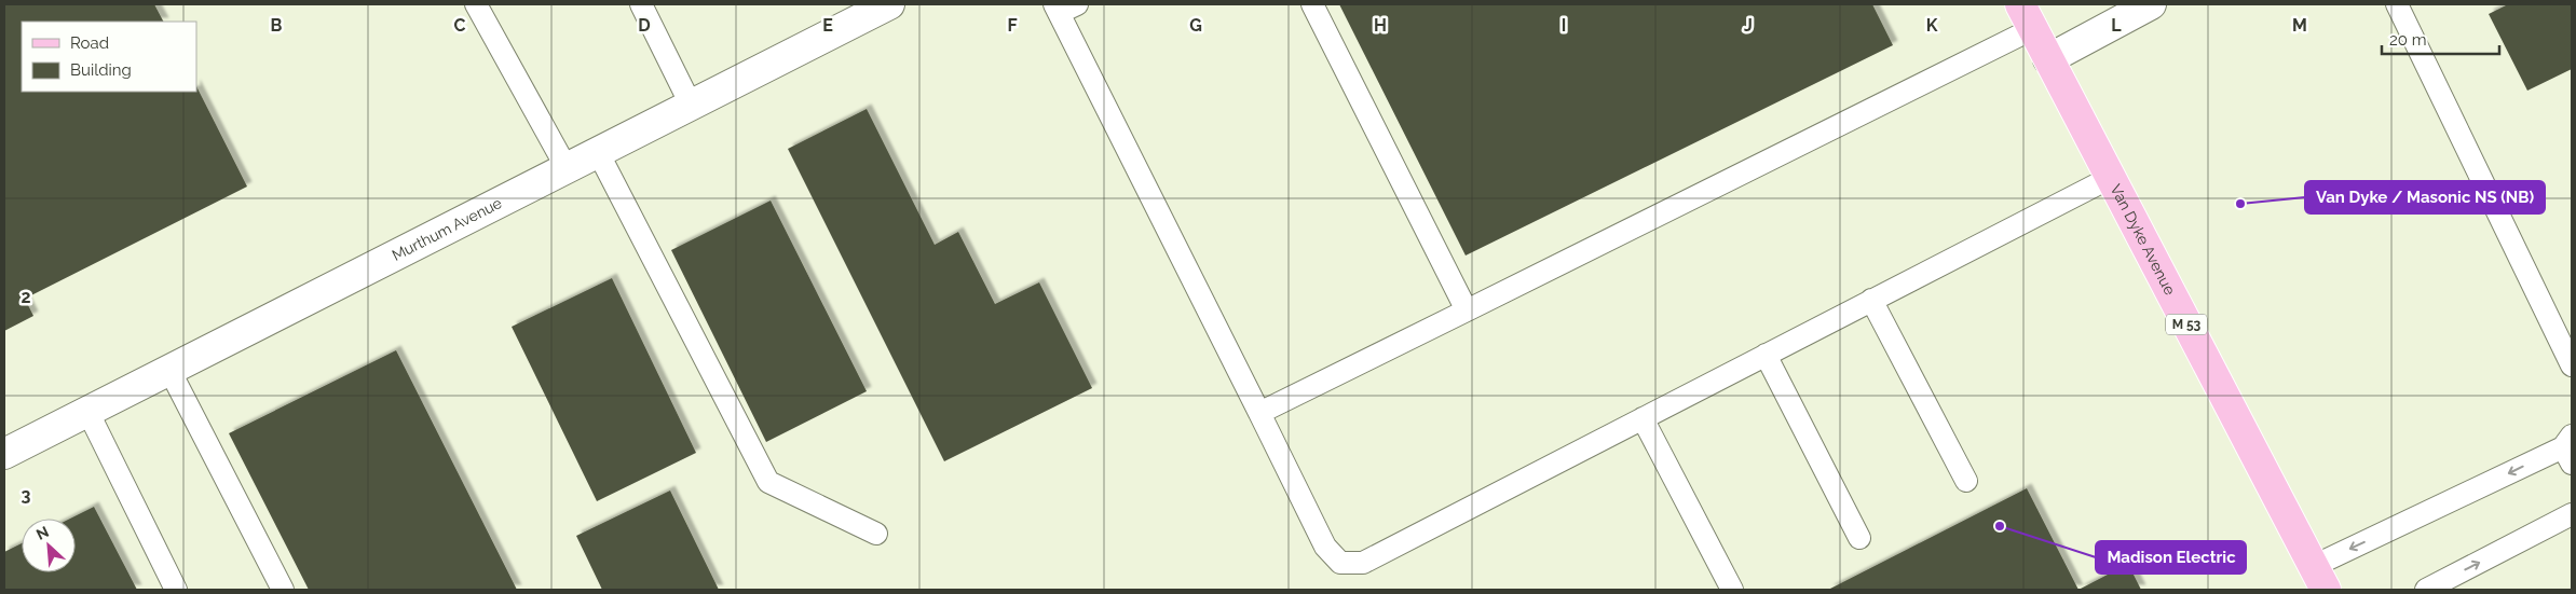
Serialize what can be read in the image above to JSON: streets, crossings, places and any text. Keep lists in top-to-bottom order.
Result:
{
  "streets": {
    "main road": ["Van Dyke Avenue", "M 53"],
    "street": ["Murthum Avenue"]
  },
  "places": ["Van Dyke / Masonic NS (NB)", "Madison Electric"],
  "legend": ["Road", "Building"],
  "scale_bar": "20 m",
  "north": "top left",
  "grid": {
    "columns": [
      "B",
      "C",
      "D",
      "E",
      "F",
      "G",
      "H",
      "I",
      "J",
      "K",
      "L",
      "M"
    ],
    "rows": ["2", "3"]
  }
}
